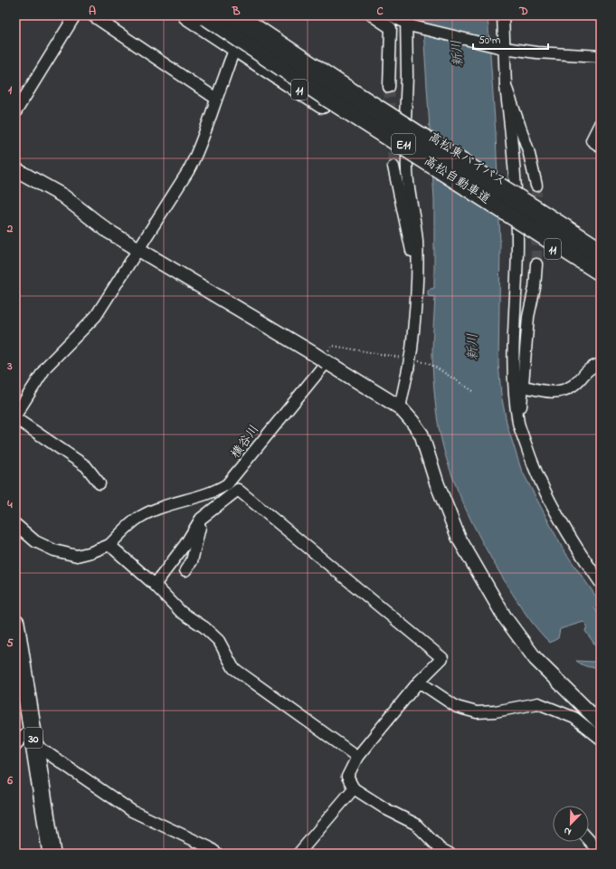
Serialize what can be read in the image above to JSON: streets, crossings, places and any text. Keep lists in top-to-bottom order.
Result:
{
  "streets": {
    "highway": [
      "11",
      "E11",
      "高松東バイパス",
      "高松自動車道"
    ],
    "main road": ["30"]
  },
  "water": ["新川"],
  "scale_bar": "50 m",
  "north": "bottom left",
  "grid": {
    "columns": [
      "A",
      "B",
      "C",
      "D"
    ],
    "rows": [
      "1",
      "2",
      "3",
      "4",
      "5",
      "6"
    ]
  }
}
